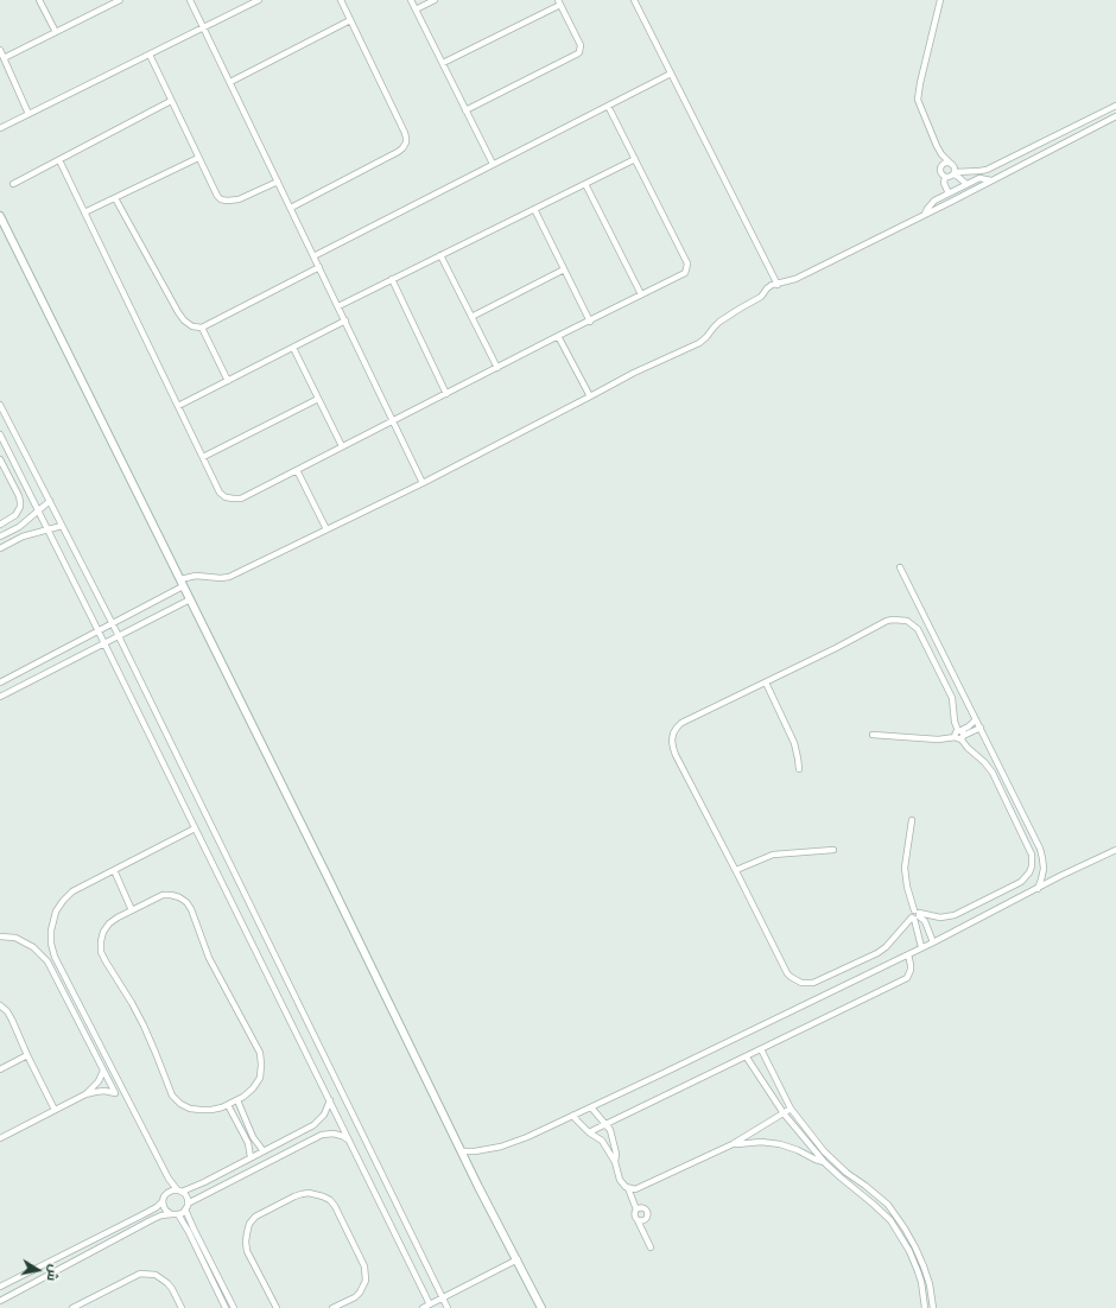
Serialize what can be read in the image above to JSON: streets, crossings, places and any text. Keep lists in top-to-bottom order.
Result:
{
  "north": "right"
}
